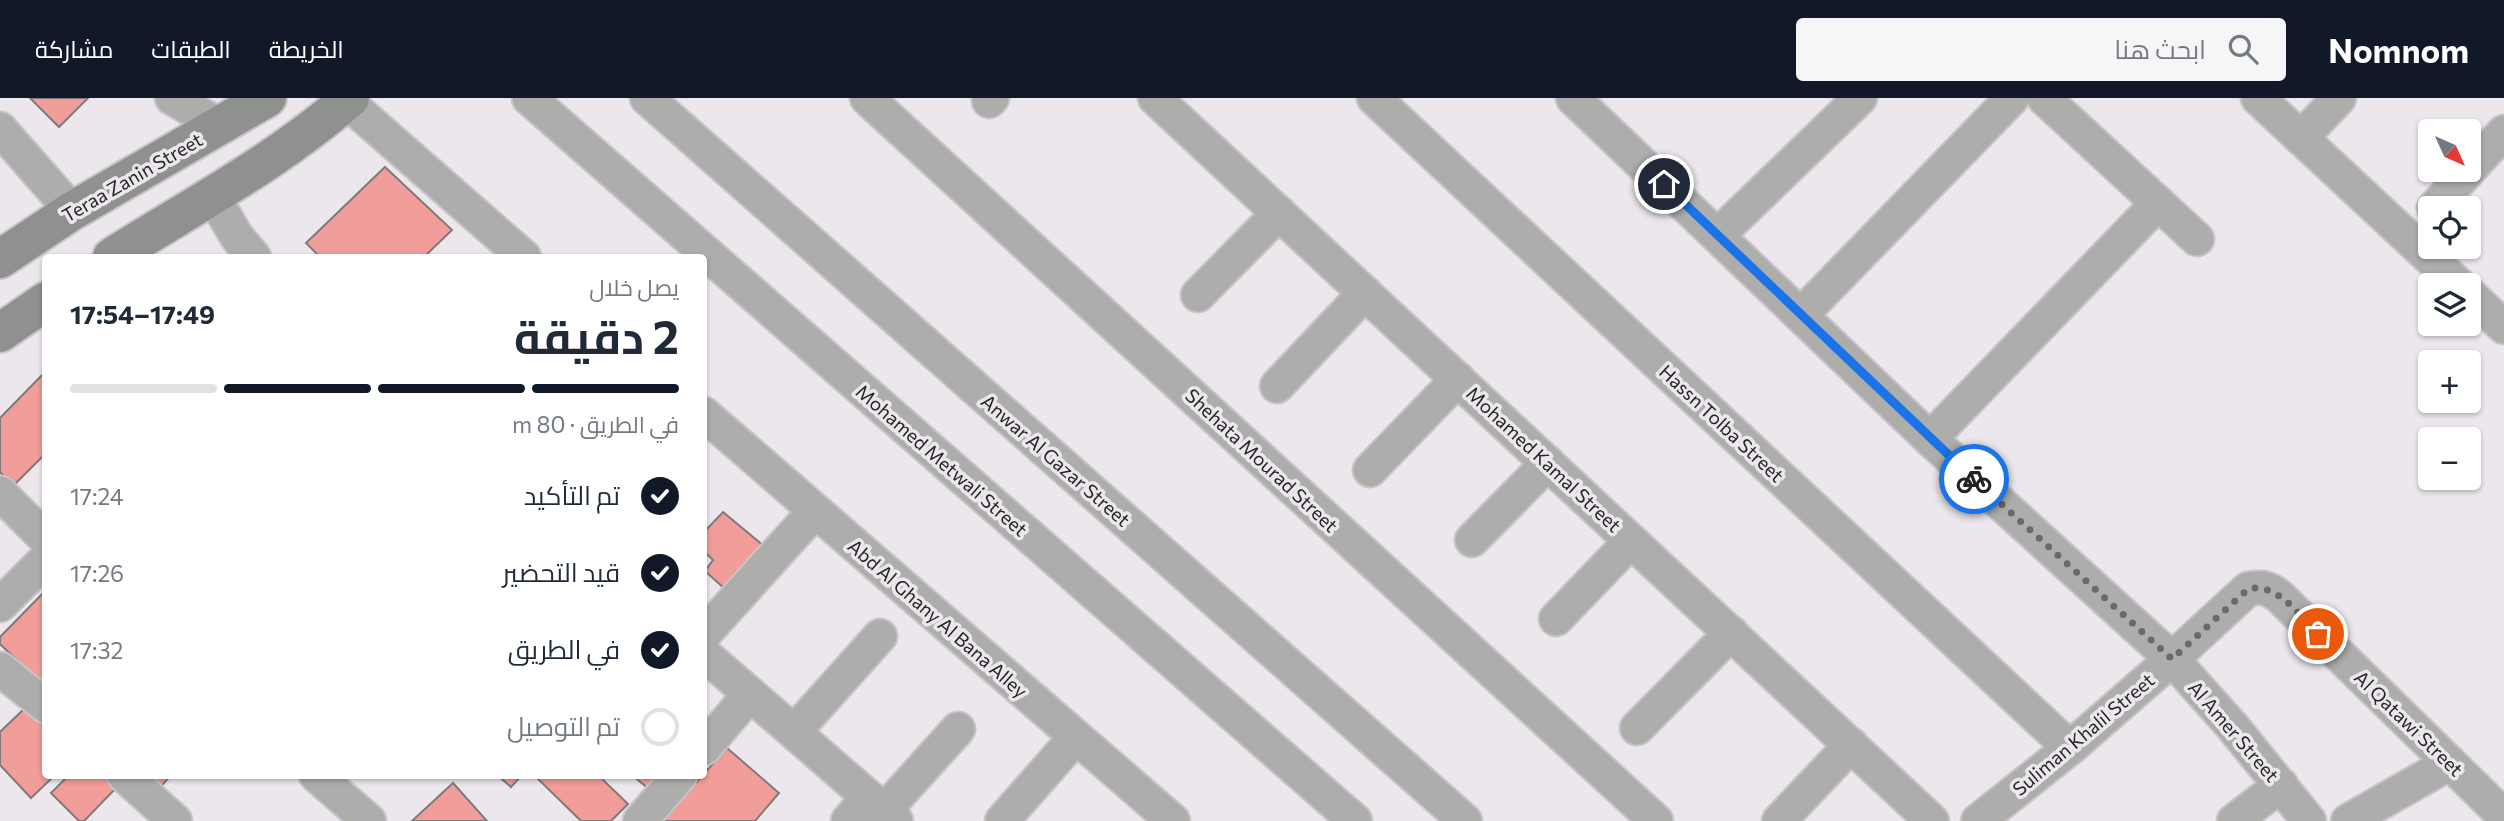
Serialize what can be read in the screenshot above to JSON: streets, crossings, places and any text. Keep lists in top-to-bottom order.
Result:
{
  "streets": {
    "street": [
      "Teraa Zanin Street",
      "Hassn Tolba Street",
      "Mohamed Kamal Street",
      "Mohamed Metwali Street",
      "Anwar Al Gazar Street",
      "Shehata Mourad Street",
      "Abd Al Ghany Al Bana Alley",
      "Al Qatawi Street",
      "Al Amer Street",
      "Suliman Khalil Street"
    ]
  },
  "crossings": [
    ["Hassn Tolba Street", "Suliman Khalil Street"],
    ["Al Qatawi Street", "Suliman Khalil Street"],
    ["Al Amer Street", "Suliman Khalil Street"]
  ],
  "north": "bottom right",
  "page": {
    "header": "Nomnom",
    "search": "ابحث هنا",
    "nav": ["الخريطة", "الطبقات", "مشاركة"],
    "map_buttons": ["+", "−"],
    "heading": ["2 دقيقة", "يصل خلال", "17:49–17:54"],
    "bar": "في الطريق · 80 m",
    "list": [
      ["تم التأكيد", "17:24"],
      ["قيد التحضير", "17:26"],
      ["في الطريق", "17:32"],
      "تم التوصيل"
    ]
  }
}
